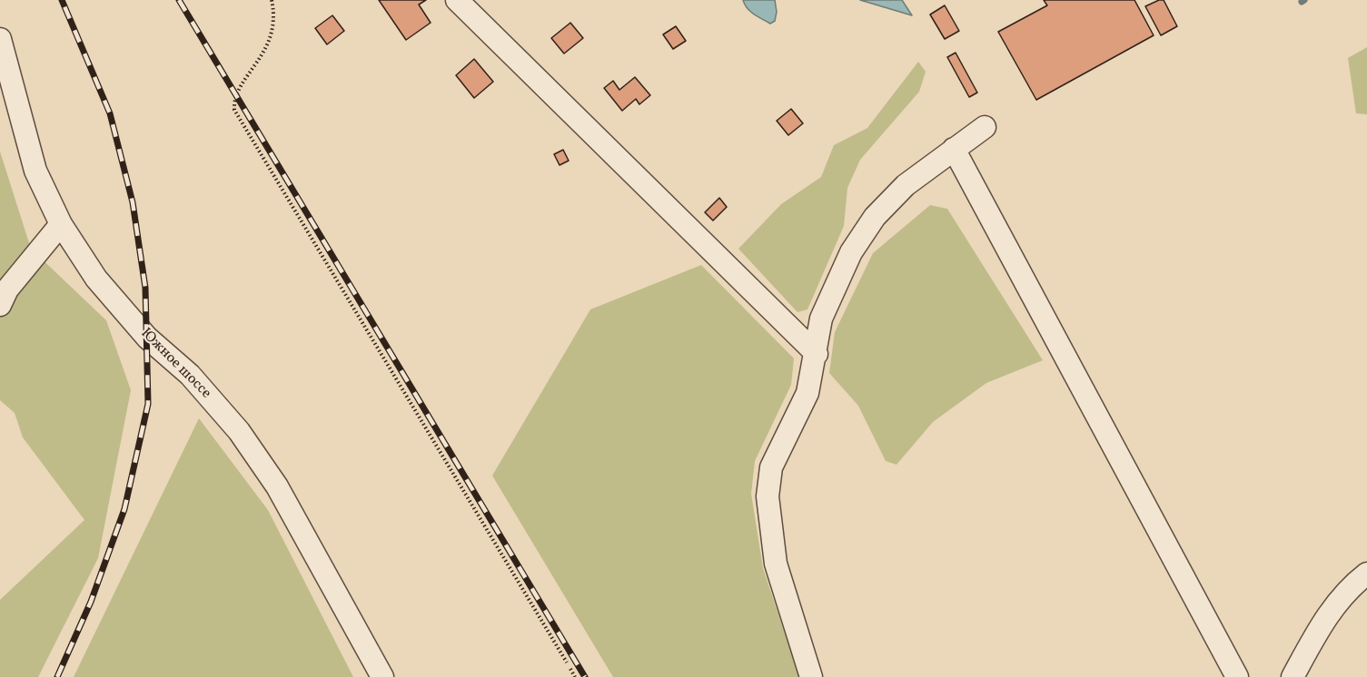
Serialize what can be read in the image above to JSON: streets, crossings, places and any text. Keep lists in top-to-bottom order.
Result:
{
  "streets": {
    "street": ["Южное шоссе"]
  }
}
